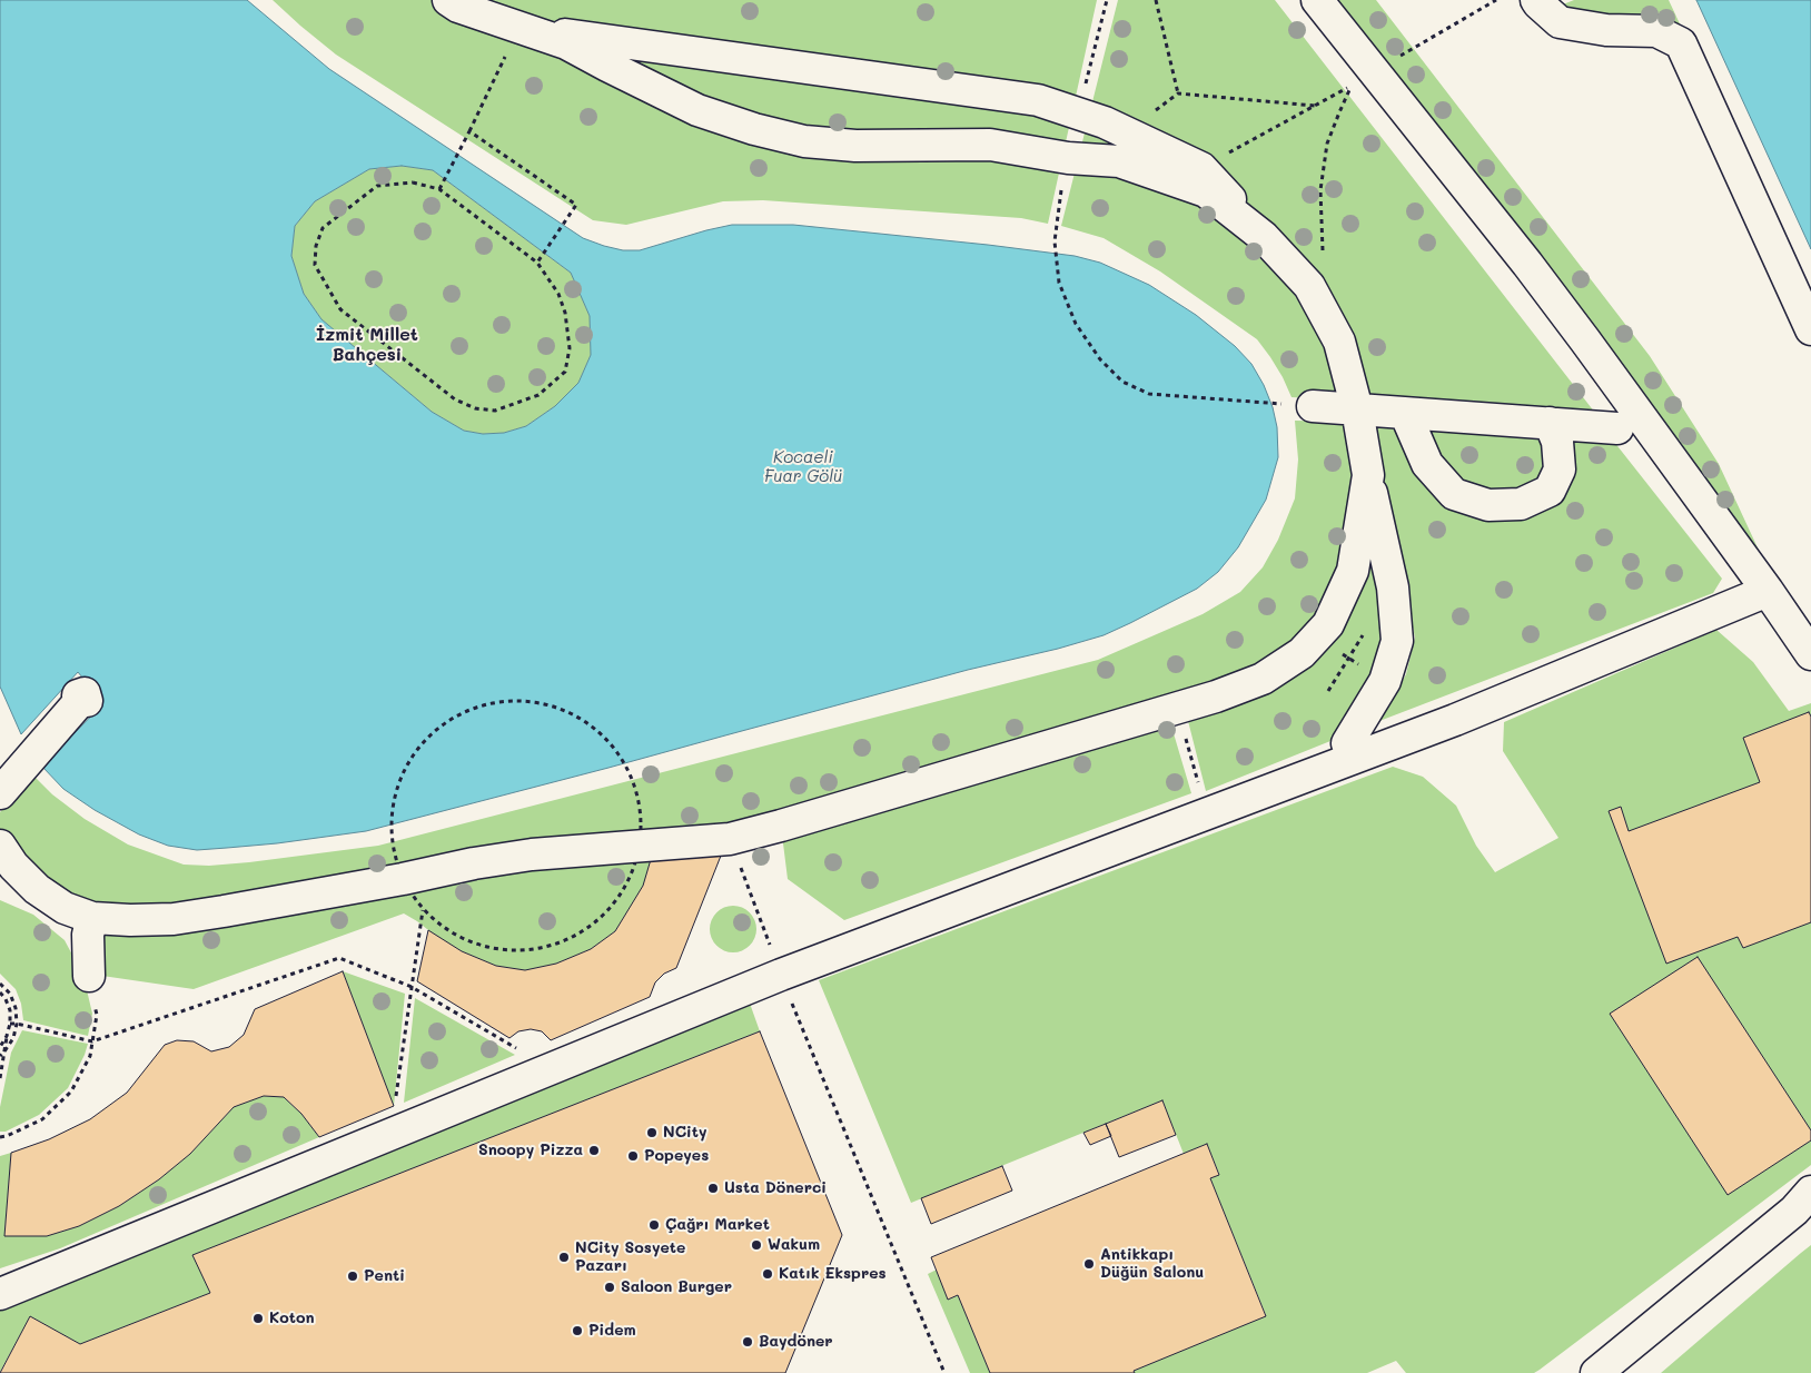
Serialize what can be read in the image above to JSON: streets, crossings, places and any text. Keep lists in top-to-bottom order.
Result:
{
  "districts": ["İzmit Millet Bahçesi"],
  "water": ["Kocaeli Fuar Gölü"],
  "places": [
    "NCity",
    "Snoopy Pizza",
    "Popeyes",
    "Usta Dönerci",
    "Çağrı Market",
    "Wakum",
    "NCity Sosyete Pazarı",
    "Antikkapı Düğün Salonu",
    "Katık Ekspres",
    "Penti",
    "Saloon Burger",
    "Koton",
    "Pidem",
    "Baydöner"
  ]
}
